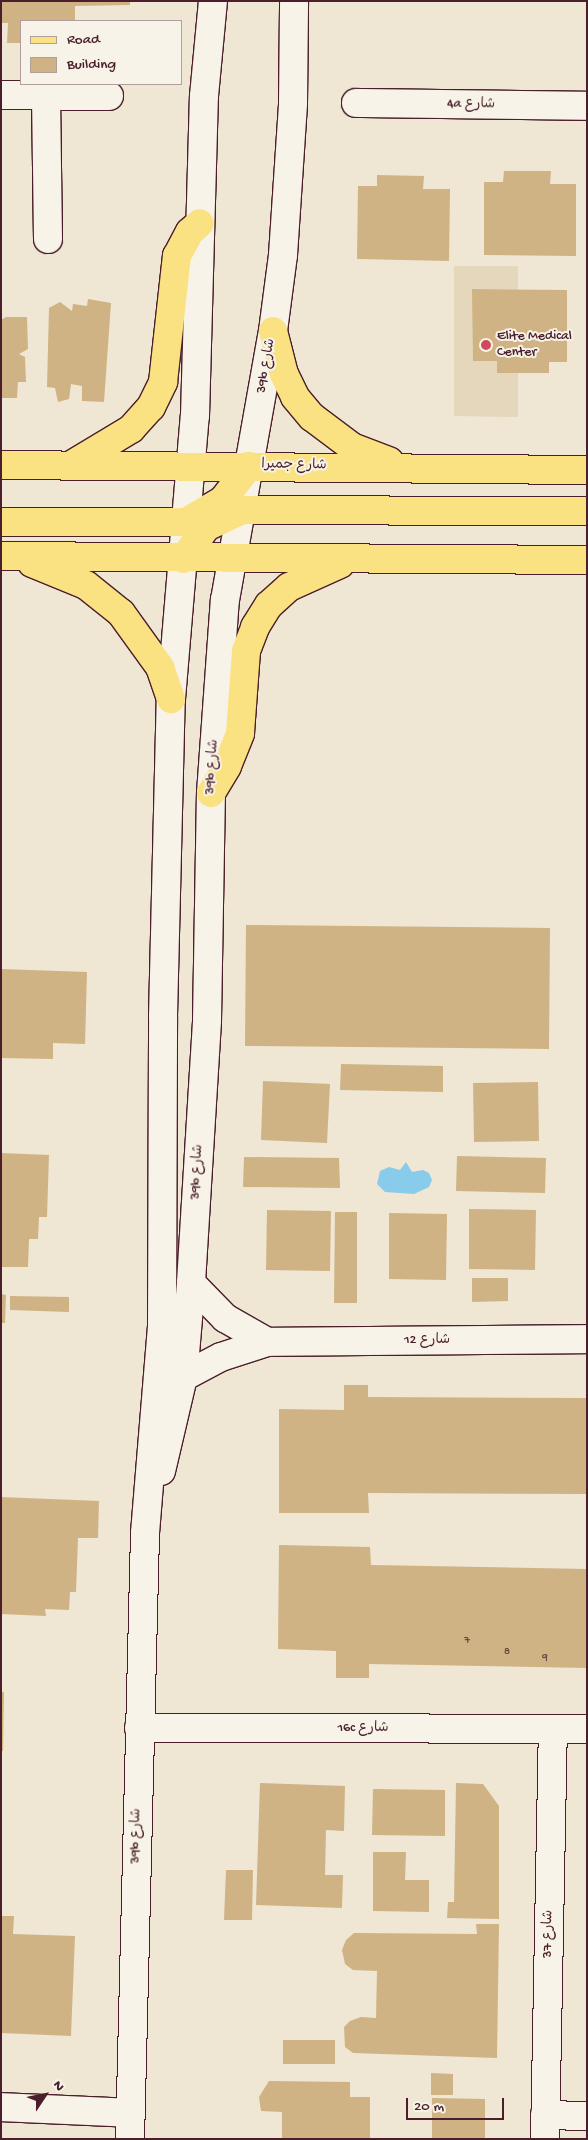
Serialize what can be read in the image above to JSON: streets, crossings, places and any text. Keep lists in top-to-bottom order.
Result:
{
  "streets": {
    "main road": ["شارع جميرا"],
    "street": [
      "4a شارع",
      "39b شارع",
      "شارع 12",
      "16c شارع",
      "شارع 37"
    ]
  },
  "crossings": [
    ["39b شارع", "شارع جميرا"],
    ["39b شارع", "شارع 12"],
    ["39b شارع", "16c شارع"],
    ["16c شارع", "شارع 37"]
  ],
  "places": ["Elite Medical Center"],
  "house_numbers": ["7", "8", "9"],
  "legend": ["Road", "Building"],
  "scale_bar": "20 m",
  "north": "top right"
}
